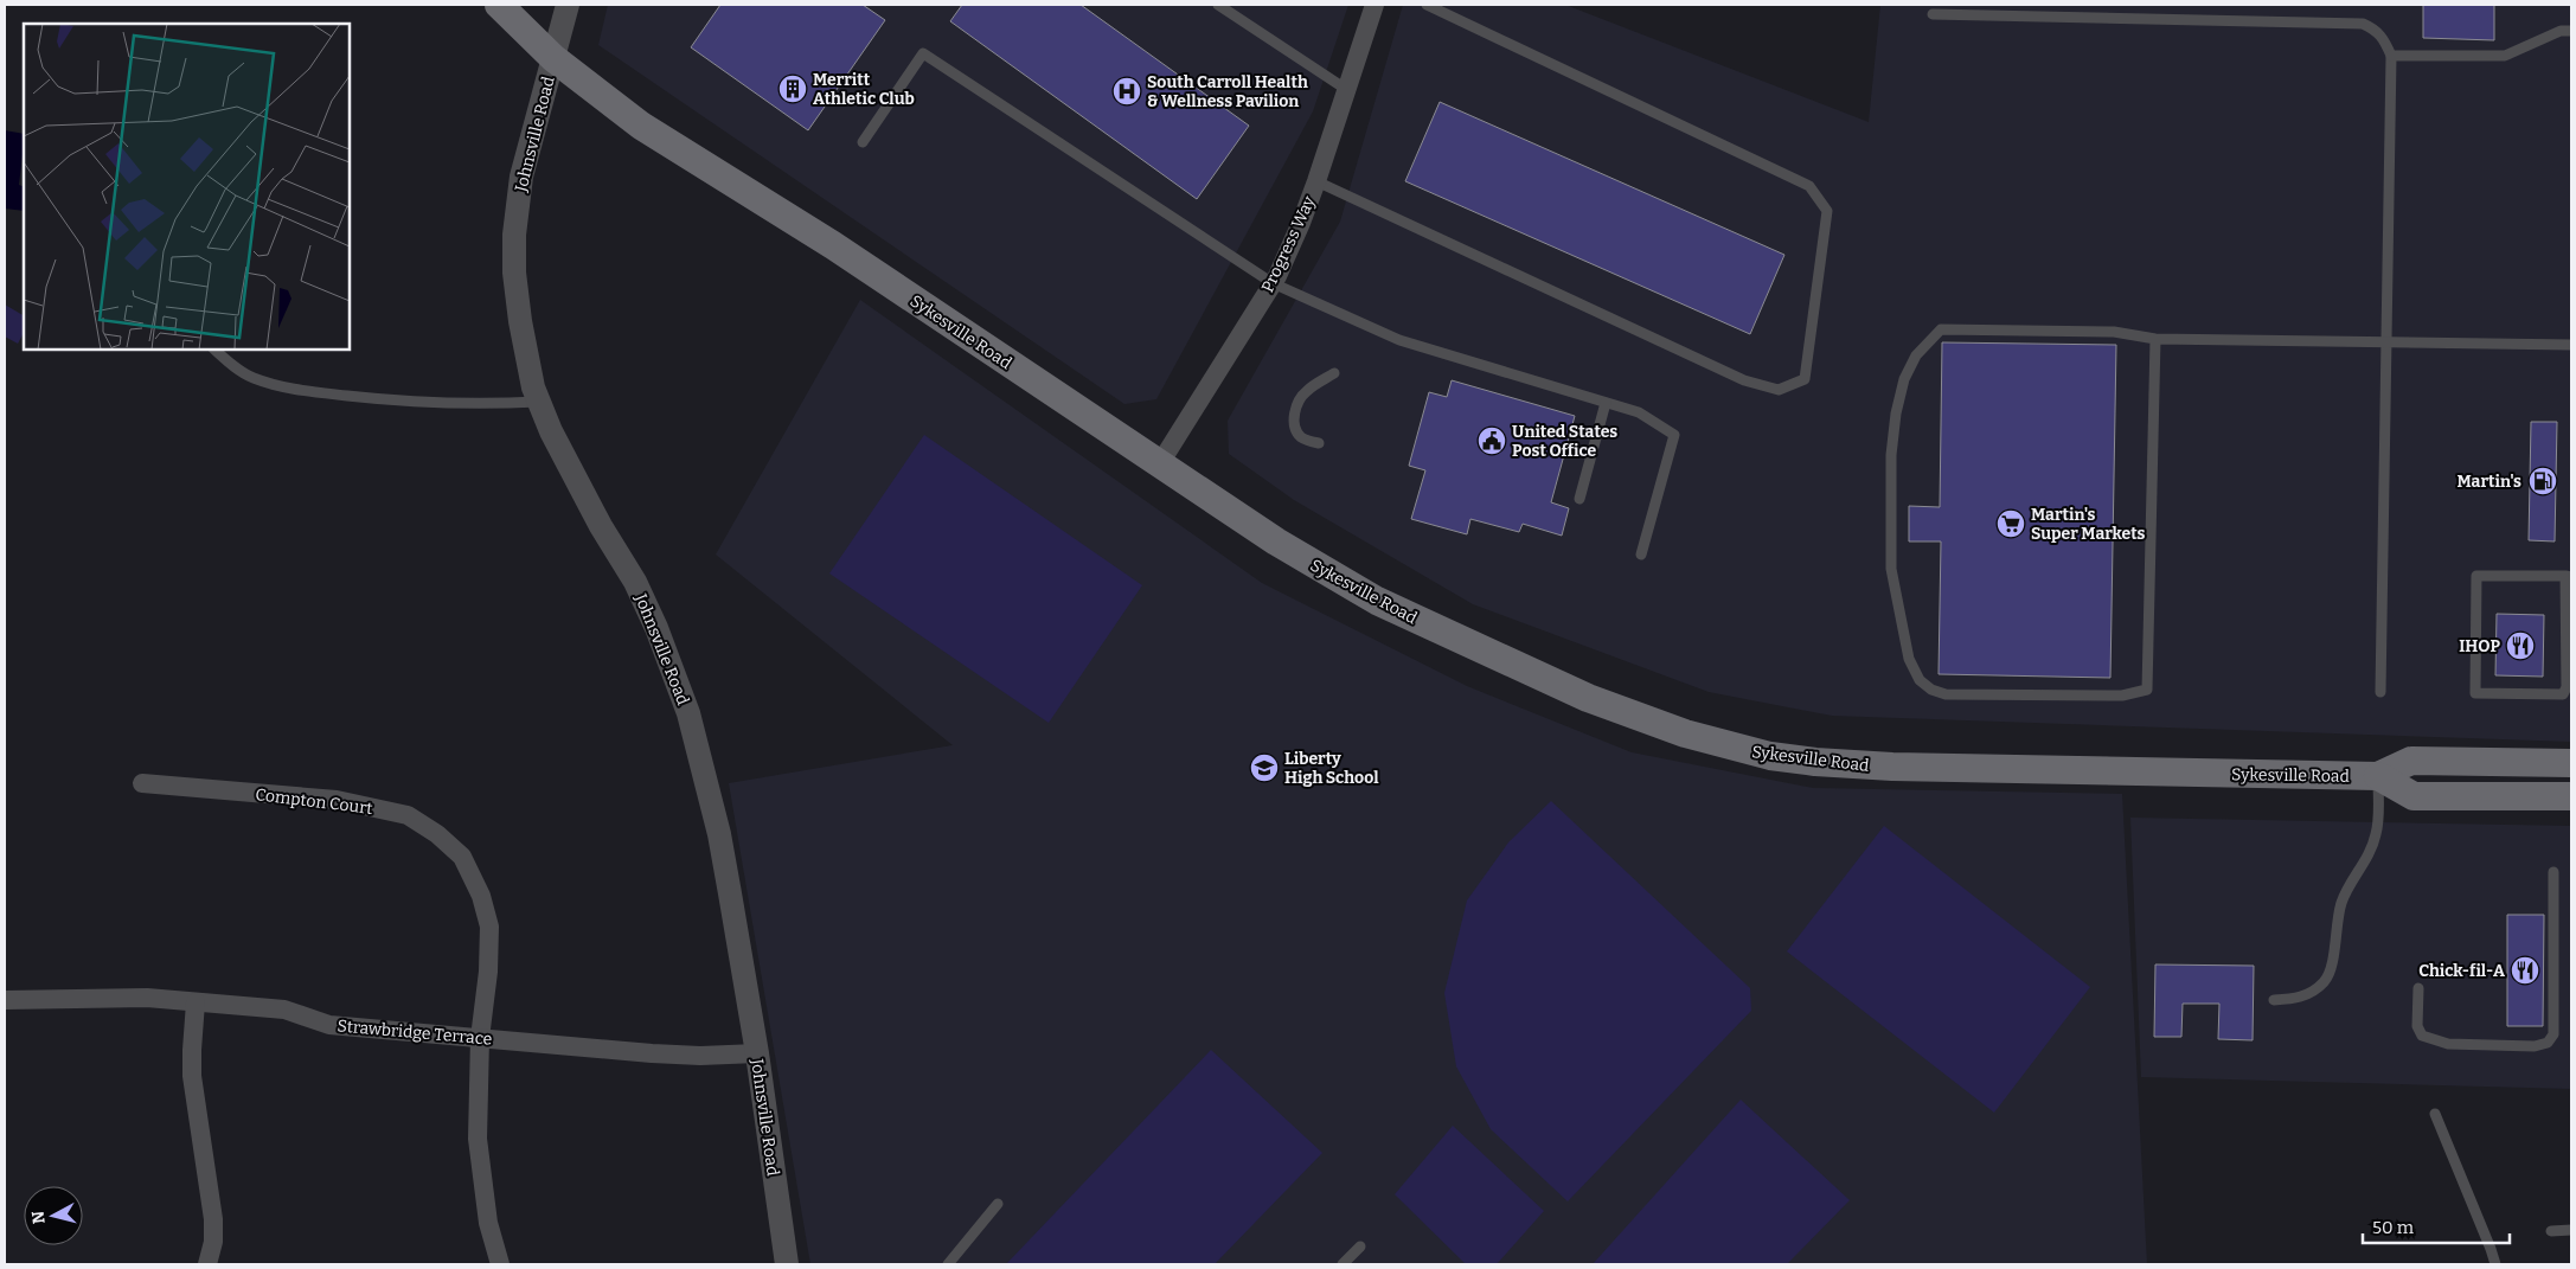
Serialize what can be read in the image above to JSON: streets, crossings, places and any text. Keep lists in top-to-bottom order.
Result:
{
  "streets": {
    "main road": ["Sykesville Road"],
    "street": [
      "Johnsville Road",
      "Progress Way",
      "Compton Court",
      "Strawbridge Terrace"
    ]
  },
  "crossings": [
    ["Johnsville Road", "Sykesville Road"],
    ["Johnsville Road", "Strawbridge Terrace"],
    ["Progress Way", "Sykesville Road"],
    ["Compton Court", "Strawbridge Terrace"]
  ],
  "places": {
    "building": ["Merritt Athletic Club"],
    "hospital": ["South Carroll Health & Wellness Pavilion"],
    "public building": ["United States Post Office"],
    "fuel station": ["Martin's"],
    "supermarket": ["Martin's Super Markets"],
    "restaurant": ["IHOP", "Chick-fil-A"],
    "school or university": ["Liberty High School"]
  },
  "scale_bar": "50 m",
  "north": "left"
}
